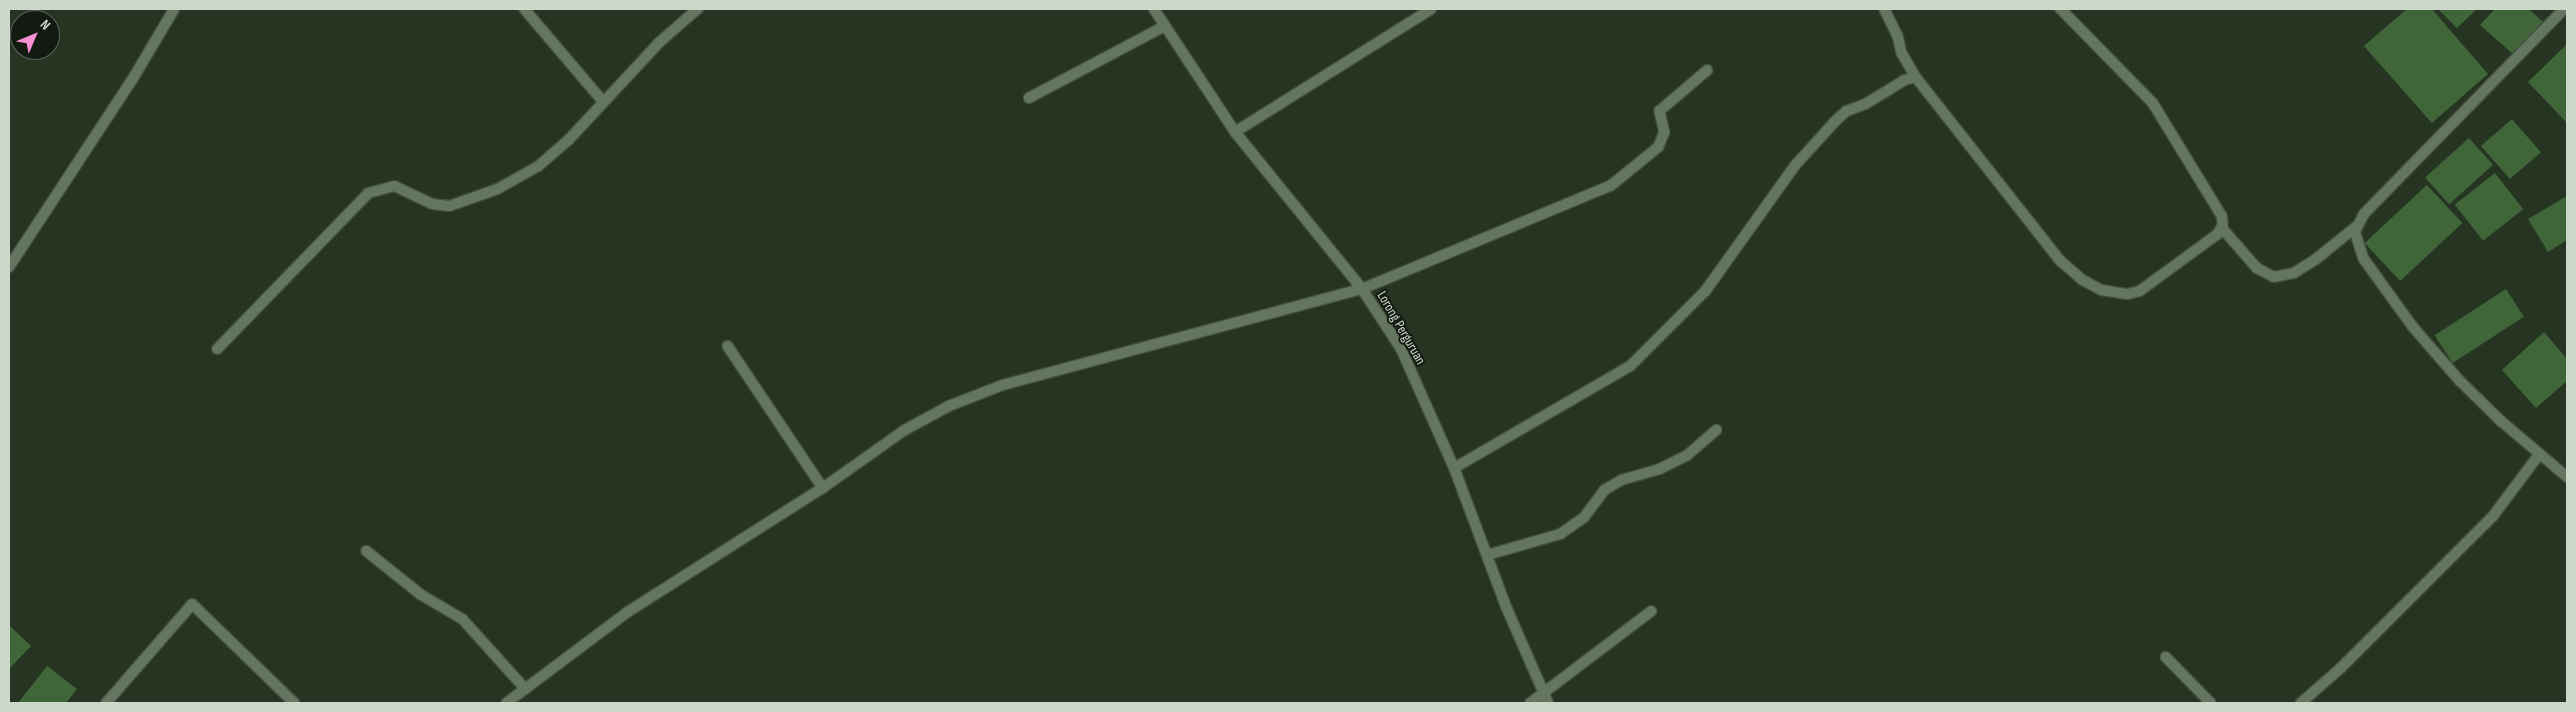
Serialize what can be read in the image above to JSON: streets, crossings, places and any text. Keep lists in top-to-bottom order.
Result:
{
  "streets": {
    "street": ["Lorong Perguruan"]
  },
  "north": "top right"
}
